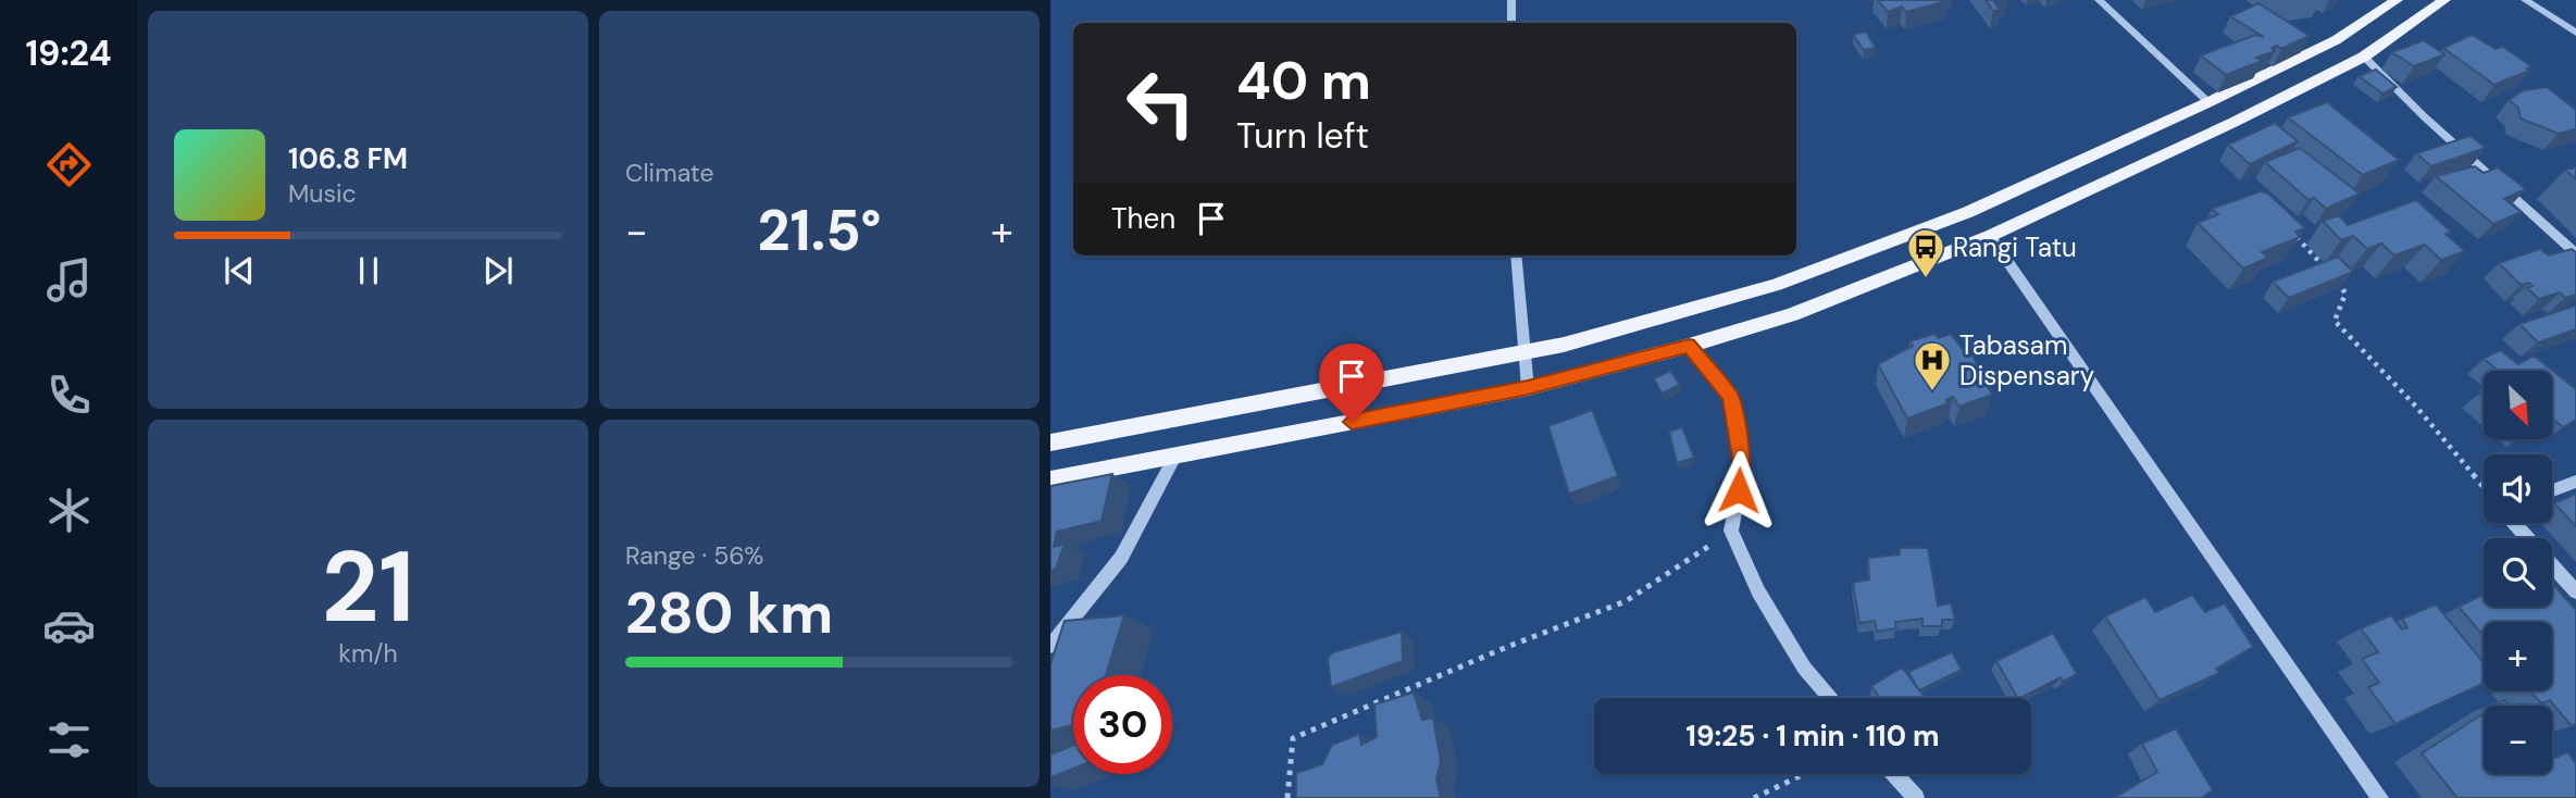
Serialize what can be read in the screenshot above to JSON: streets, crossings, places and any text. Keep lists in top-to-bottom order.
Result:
{
  "places": {
    "bus stop": ["Rangi Tatu"],
    "hospital": ["Tabasam Dispensary"]
  },
  "north": "bottom right",
  "page": {
    "tabs": "19:24",
    "tile": [
      "Climate",
      ["21", "km/h"],
      ["Range · 56%", "280 km"]
    ],
    "turn": ["40 m", "Turn left"],
    "song": ["106.8 FM", "Music"],
    "then": "Then",
    "heat": ["−", "21.5°", "+"],
    "map_buttons": ["+", "−"],
    "limit": "30",
    "trip": "19:25 · 1 min · 110 m"
  }
}
